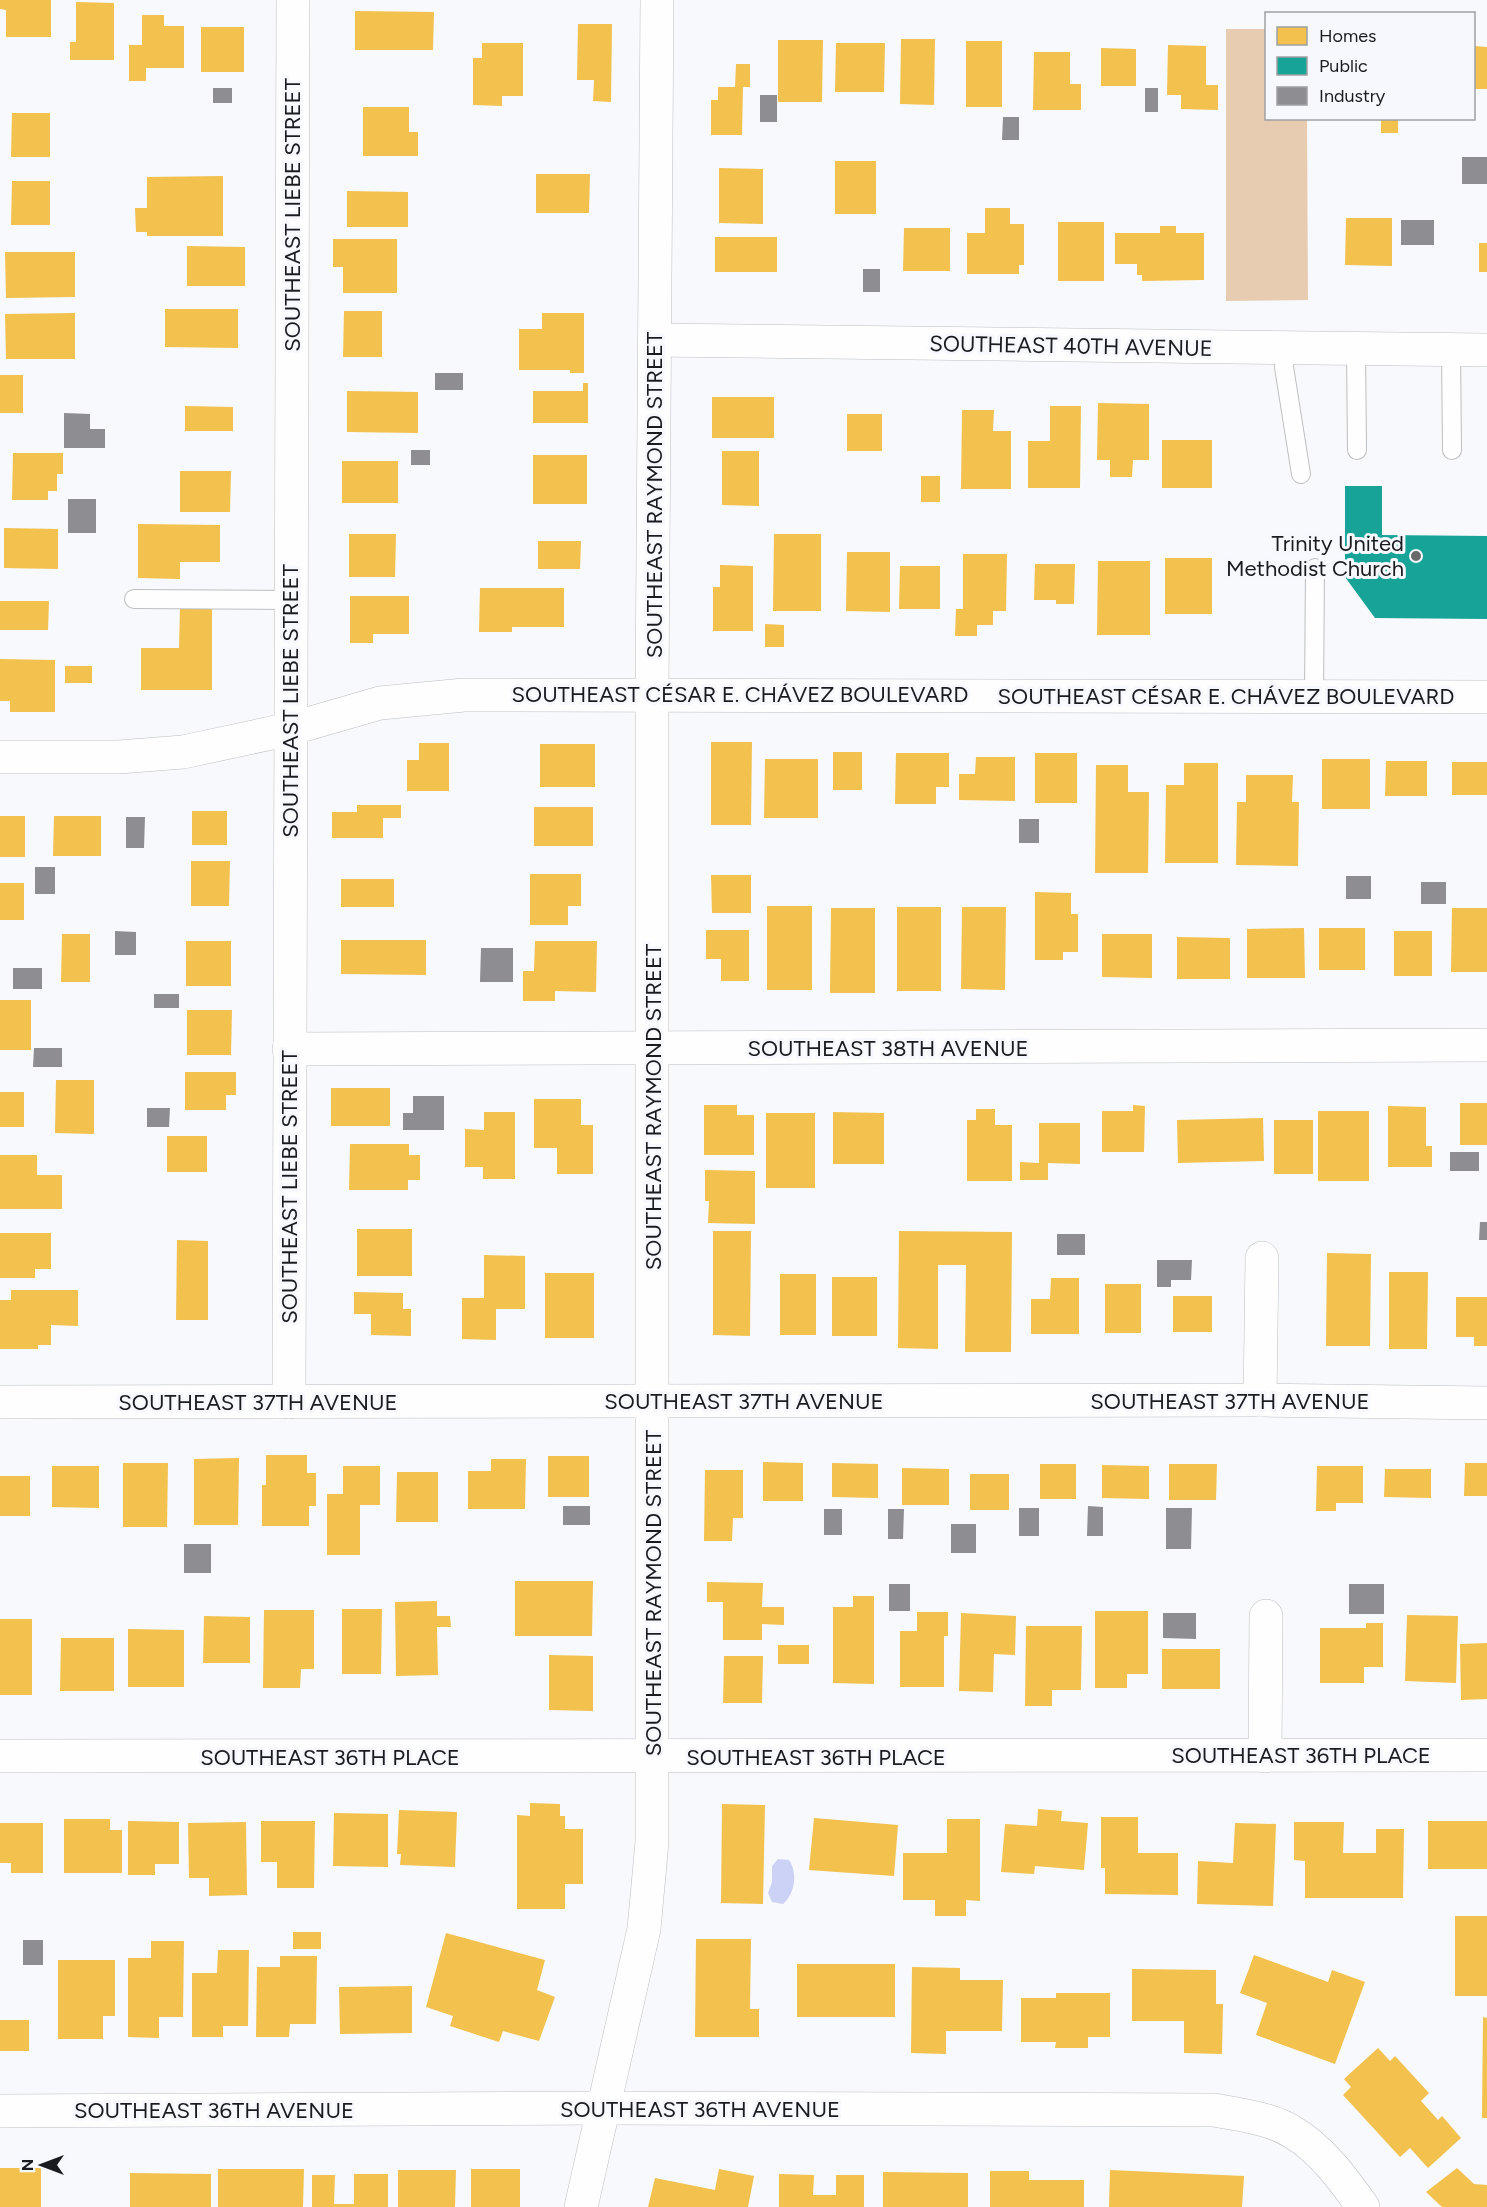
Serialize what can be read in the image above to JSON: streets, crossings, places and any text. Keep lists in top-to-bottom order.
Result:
{
  "streets": {
    "street": [
      "SOUTHEAST LIEBE STREET",
      "SOUTHEAST 40TH AVENUE",
      "SOUTHEAST RAYMOND STREET",
      "SOUTHEAST CÉSAR E. CHÁVEZ BOULEVARD",
      "SOUTHEAST 38TH AVENUE",
      "SOUTHEAST 37TH AVENUE",
      "SOUTHEAST 36TH PLACE",
      "SOUTHEAST 36TH AVENUE"
    ]
  },
  "crossings": [
    ["SOUTHEAST LIEBE STREET", "SOUTHEAST CÉSAR E. CHÁVEZ BOULEVARD"],
    ["SOUTHEAST LIEBE STREET", "SOUTHEAST 38TH AVENUE"],
    ["SOUTHEAST LIEBE STREET", "SOUTHEAST 37TH AVENUE"],
    ["SOUTHEAST 40TH AVENUE", "SOUTHEAST RAYMOND STREET"],
    ["SOUTHEAST RAYMOND STREET", "SOUTHEAST CÉSAR E. CHÁVEZ BOULEVARD"],
    ["SOUTHEAST RAYMOND STREET", "SOUTHEAST 38TH AVENUE"],
    ["SOUTHEAST RAYMOND STREET", "SOUTHEAST 37TH AVENUE"],
    ["SOUTHEAST RAYMOND STREET", "SOUTHEAST 36TH PLACE"],
    ["SOUTHEAST RAYMOND STREET", "SOUTHEAST 36TH AVENUE"]
  ],
  "places": ["Trinity United Methodist Church"],
  "legend": ["Homes", "Public", "Industry"],
  "north": "left"
}
